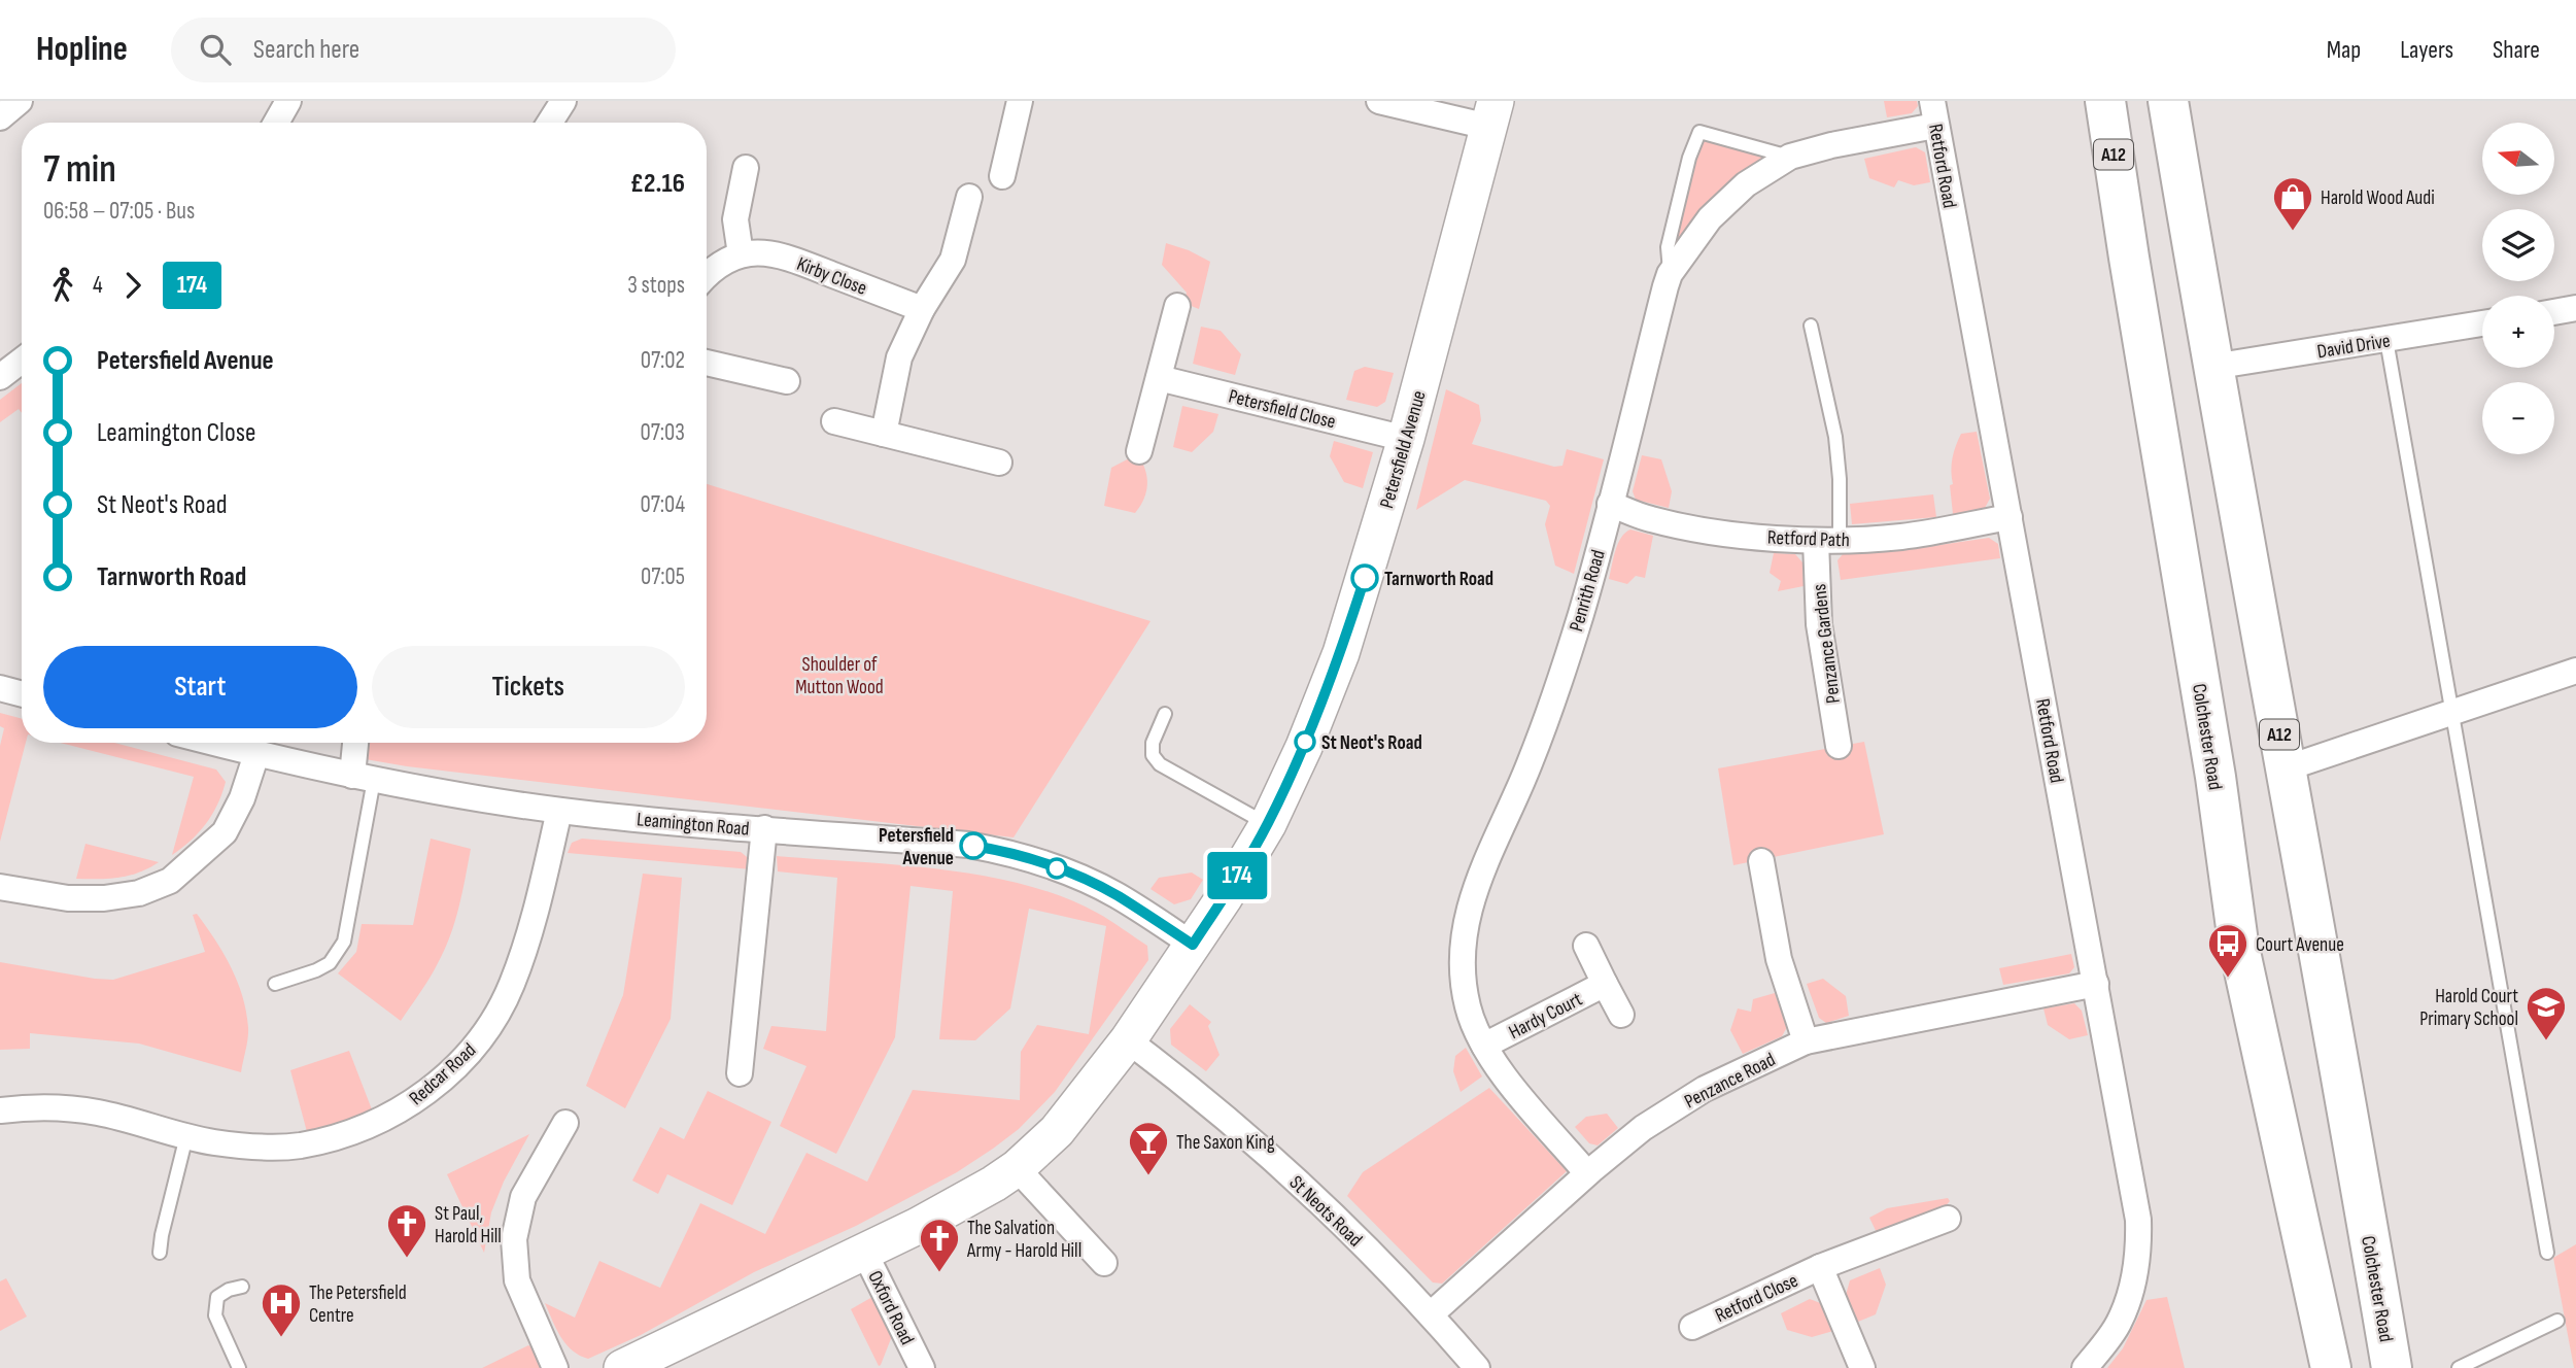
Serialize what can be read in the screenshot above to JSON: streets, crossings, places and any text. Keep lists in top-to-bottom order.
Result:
{
  "streets": {
    "highway": ["A12", "Colchester Road"],
    "street": [
      "Retford Road",
      "Kirby Close",
      "David Drive",
      "Petersfield Close",
      "Petersfield Avenue",
      "Retford Path",
      "Penrith Road",
      "Penzance Gardens",
      "Leamington Road",
      "Hardy Court",
      "Redcar Road",
      "Penzance Road",
      "St Neots Road",
      "Retford Close",
      "Oxford Road"
    ]
  },
  "crossings": [
    ["Retford Road", "Retford Path"],
    ["Retford Road", "Penrith Road"],
    ["Retford Road", "Penzance Road"],
    ["David Drive", "Colchester Road"],
    ["Petersfield Close", "Petersfield Avenue"],
    ["Petersfield Avenue", "Leamington Road"],
    ["Petersfield Avenue", "St Neots Road"],
    ["Petersfield Avenue", "Oxford Road"],
    ["Retford Path", "Penrith Road"],
    ["Retford Path", "Penzance Gardens"],
    ["Penrith Road", "Hardy Court"],
    ["Penrith Road", "Penzance Road"],
    ["Leamington Road", "Redcar Road"],
    ["Penzance Road", "St Neots Road"]
  ],
  "parks": ["Shoulder of Mutton Wood"],
  "places": {
    "shop": ["Harold Wood Audi"],
    "other": ["Tarnworth Road", "St Neot's Road", "Petersfield Avenue"],
    "bus stop": ["Court Avenue"],
    "school or university": ["Harold Court Primary School"],
    "bar": ["The Saxon King"],
    "church": ["St Paul, Harold Hill", "The Salvation Army - Harold Hill"],
    "hospital": ["The Petersfield Centre"]
  },
  "lines": ["bus line 174"],
  "north": "left",
  "page": {
    "header": "Hopline",
    "search": "Search here",
    "nav": ["Map", "Layers", "Share"],
    "on_map": "174",
    "map_buttons": ["+", "−"],
    "heading": ["7 min", "06:58 – 07:05 · Bus", "£2.16"],
    "legs": ["4", "174", "3 stops"],
    "list": [
      {
        "name": "Petersfield Avenue",
        "value": "07:02"
      },
      {
        "name": "Leamington Close",
        "value": "07:03"
      },
      {
        "name": "St Neot's Road",
        "value": "07:04"
      },
      {
        "name": "Tarnworth Road",
        "value": "07:05"
      }
    ],
    "buttons": ["Start", "Tickets"]
  }
}
